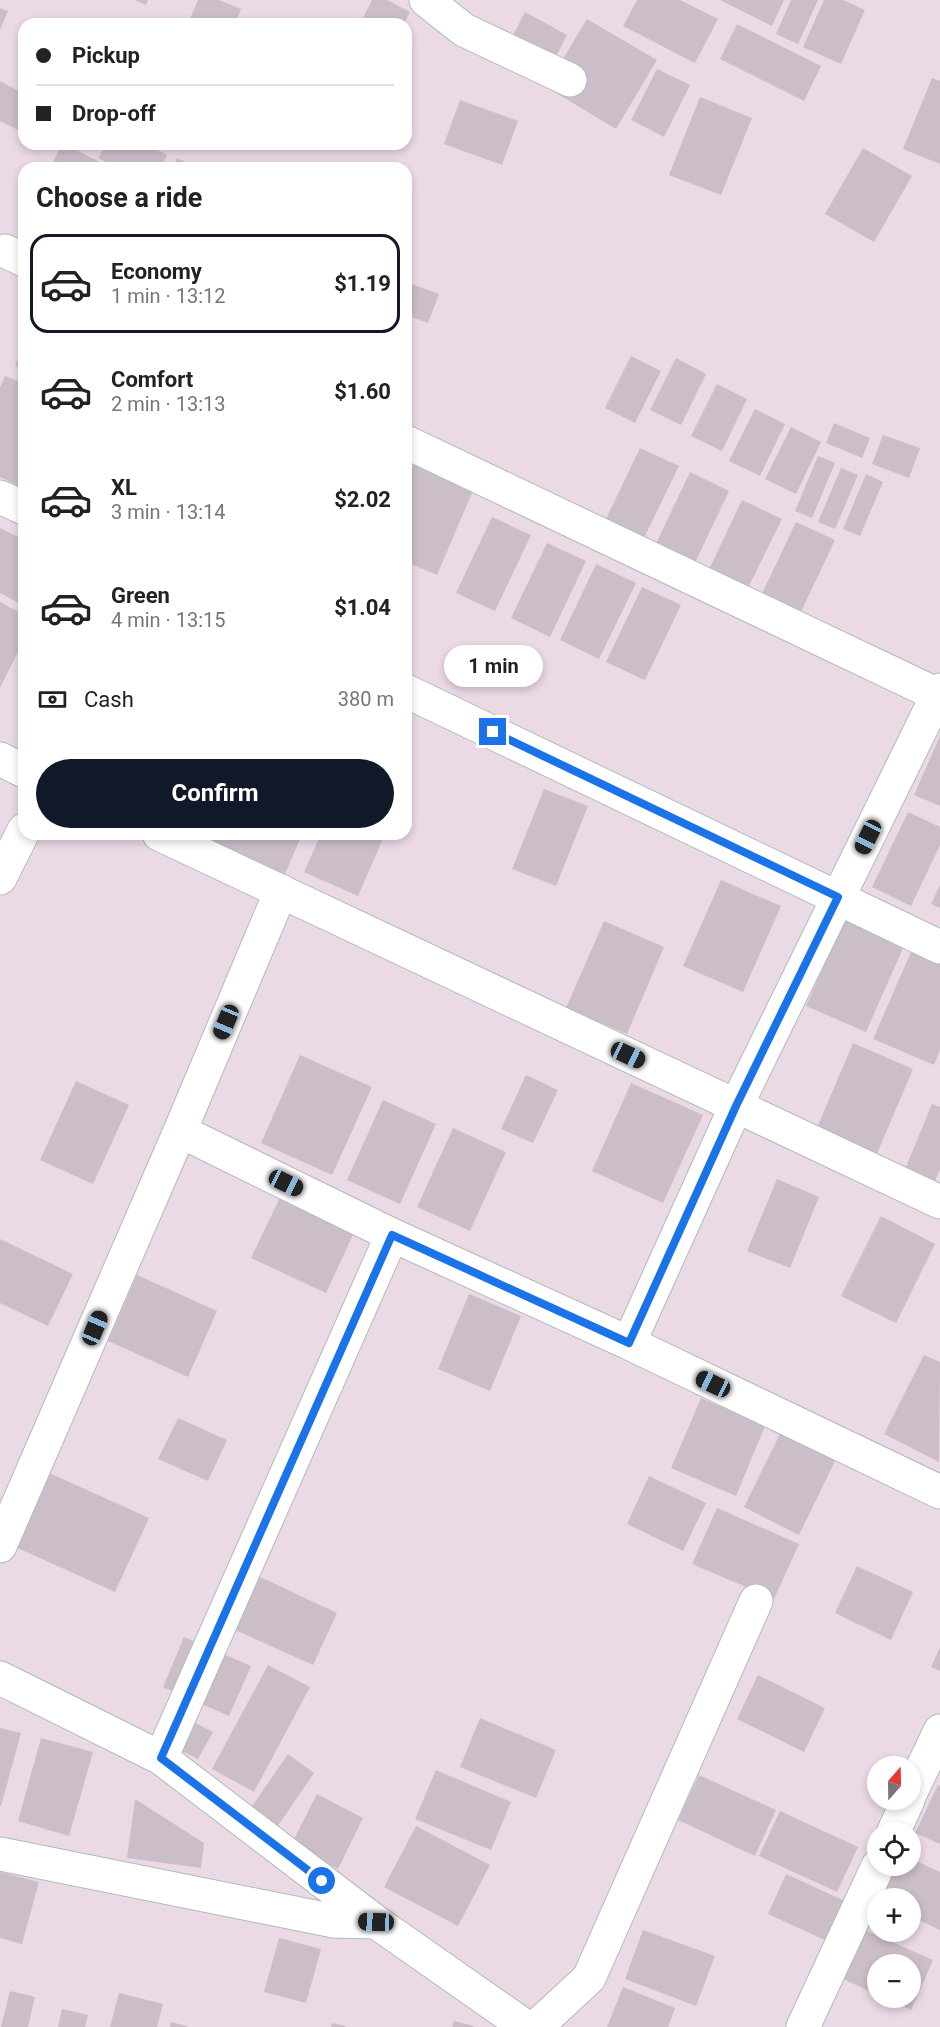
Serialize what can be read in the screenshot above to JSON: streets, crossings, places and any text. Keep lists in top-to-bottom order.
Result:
{
  "north": "top",
  "page": {
    "banner": ["Pickup", "Drop-off"],
    "heading": "Choose a ride",
    "list": [
      {
        "name": "Economy",
        "note": "1 min · 13:12",
        "value": "$1.19"
      },
      {
        "name": "Comfort",
        "note": "2 min · 13:13",
        "value": "$1.60"
      },
      {
        "name": "XL",
        "note": "3 min · 13:14",
        "value": "$2.02"
      },
      {
        "name": "Green",
        "note": "4 min · 13:15",
        "value": "$1.04"
      }
    ],
    "bubble": "1 min",
    "pay": ["Cash", "380 m"],
    "buttons": "Confirm",
    "map_buttons": ["+", "−"]
  }
}
